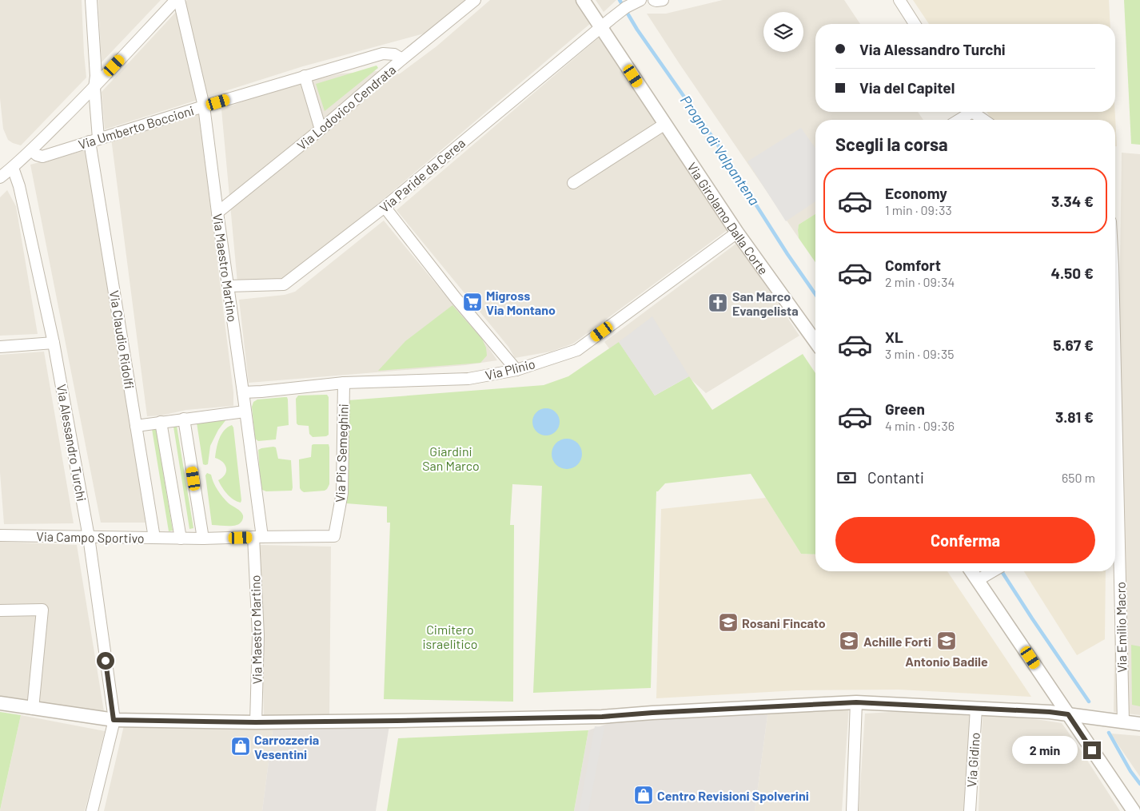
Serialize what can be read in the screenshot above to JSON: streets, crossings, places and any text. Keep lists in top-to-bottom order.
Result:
{
  "streets": {
    "street": [
      "Via Lodovico Cendrata",
      "Via Umberto Boccioni",
      "Via Paride da Cerea",
      "Via Girolamo Dalla Corte",
      "Via Maestro Martino",
      "Via Claudio Ridolfi",
      "Via Plinio",
      "Via Alessandro Turchi",
      "Via Pio Semeghini",
      "Via Campo Sportivo",
      "Via Emilio Macro",
      "Via Gidino"
    ]
  },
  "crossings": [
    ["Via Lodovico Cendrata", "Via Umberto Boccioni"],
    ["Via Lodovico Cendrata", "Via Maestro Martino"],
    ["Via Umberto Boccioni", "Via Maestro Martino"],
    ["Via Umberto Boccioni", "Via Claudio Ridolfi"],
    ["Via Paride da Cerea", "Via Girolamo Dalla Corte"],
    ["Via Paride da Cerea", "Via Maestro Martino"],
    ["Via Girolamo Dalla Corte", "Via Plinio"],
    ["Via Maestro Martino", "Via Plinio"],
    ["Via Maestro Martino", "Via Pio Semeghini"],
    ["Via Claudio Ridolfi", "Via Campo Sportivo"],
    ["Via Plinio", "Via Pio Semeghini"],
    ["Via Alessandro Turchi", "Via Campo Sportivo"],
    ["Via Pio Semeghini", "Via Campo Sportivo"]
  ],
  "water": ["Progno di Valpantena"],
  "parks": ["Giardini San Marco", "Cimitero israelitico"],
  "places": {
    "supermarket": ["Migross Via Montano"],
    "church": ["San Marco Evangelista"],
    "school or university": ["Rosani Fincato", "Achille Forti", "Antonio Badile"],
    "shop": ["Carrozzeria Vesentini", "Centro Revisioni Spolverini"]
  },
  "page": {
    "banner": ["Via Alessandro Turchi", "Via del Capitel"],
    "heading": "Scegli la corsa",
    "list": [
      {
        "name": "Economy",
        "note": "1 min · 09:33",
        "value": "3.34 €"
      },
      {
        "name": "Comfort",
        "note": "2 min · 09:34",
        "value": "4.50 €"
      },
      {
        "name": "XL",
        "note": "3 min · 09:35",
        "value": "5.67 €"
      },
      {
        "name": "Green",
        "note": "4 min · 09:36",
        "value": "3.81 €"
      }
    ],
    "pay": ["Contanti", "650 m"],
    "buttons": "Conferma",
    "bubble": "2 min"
  }
}
